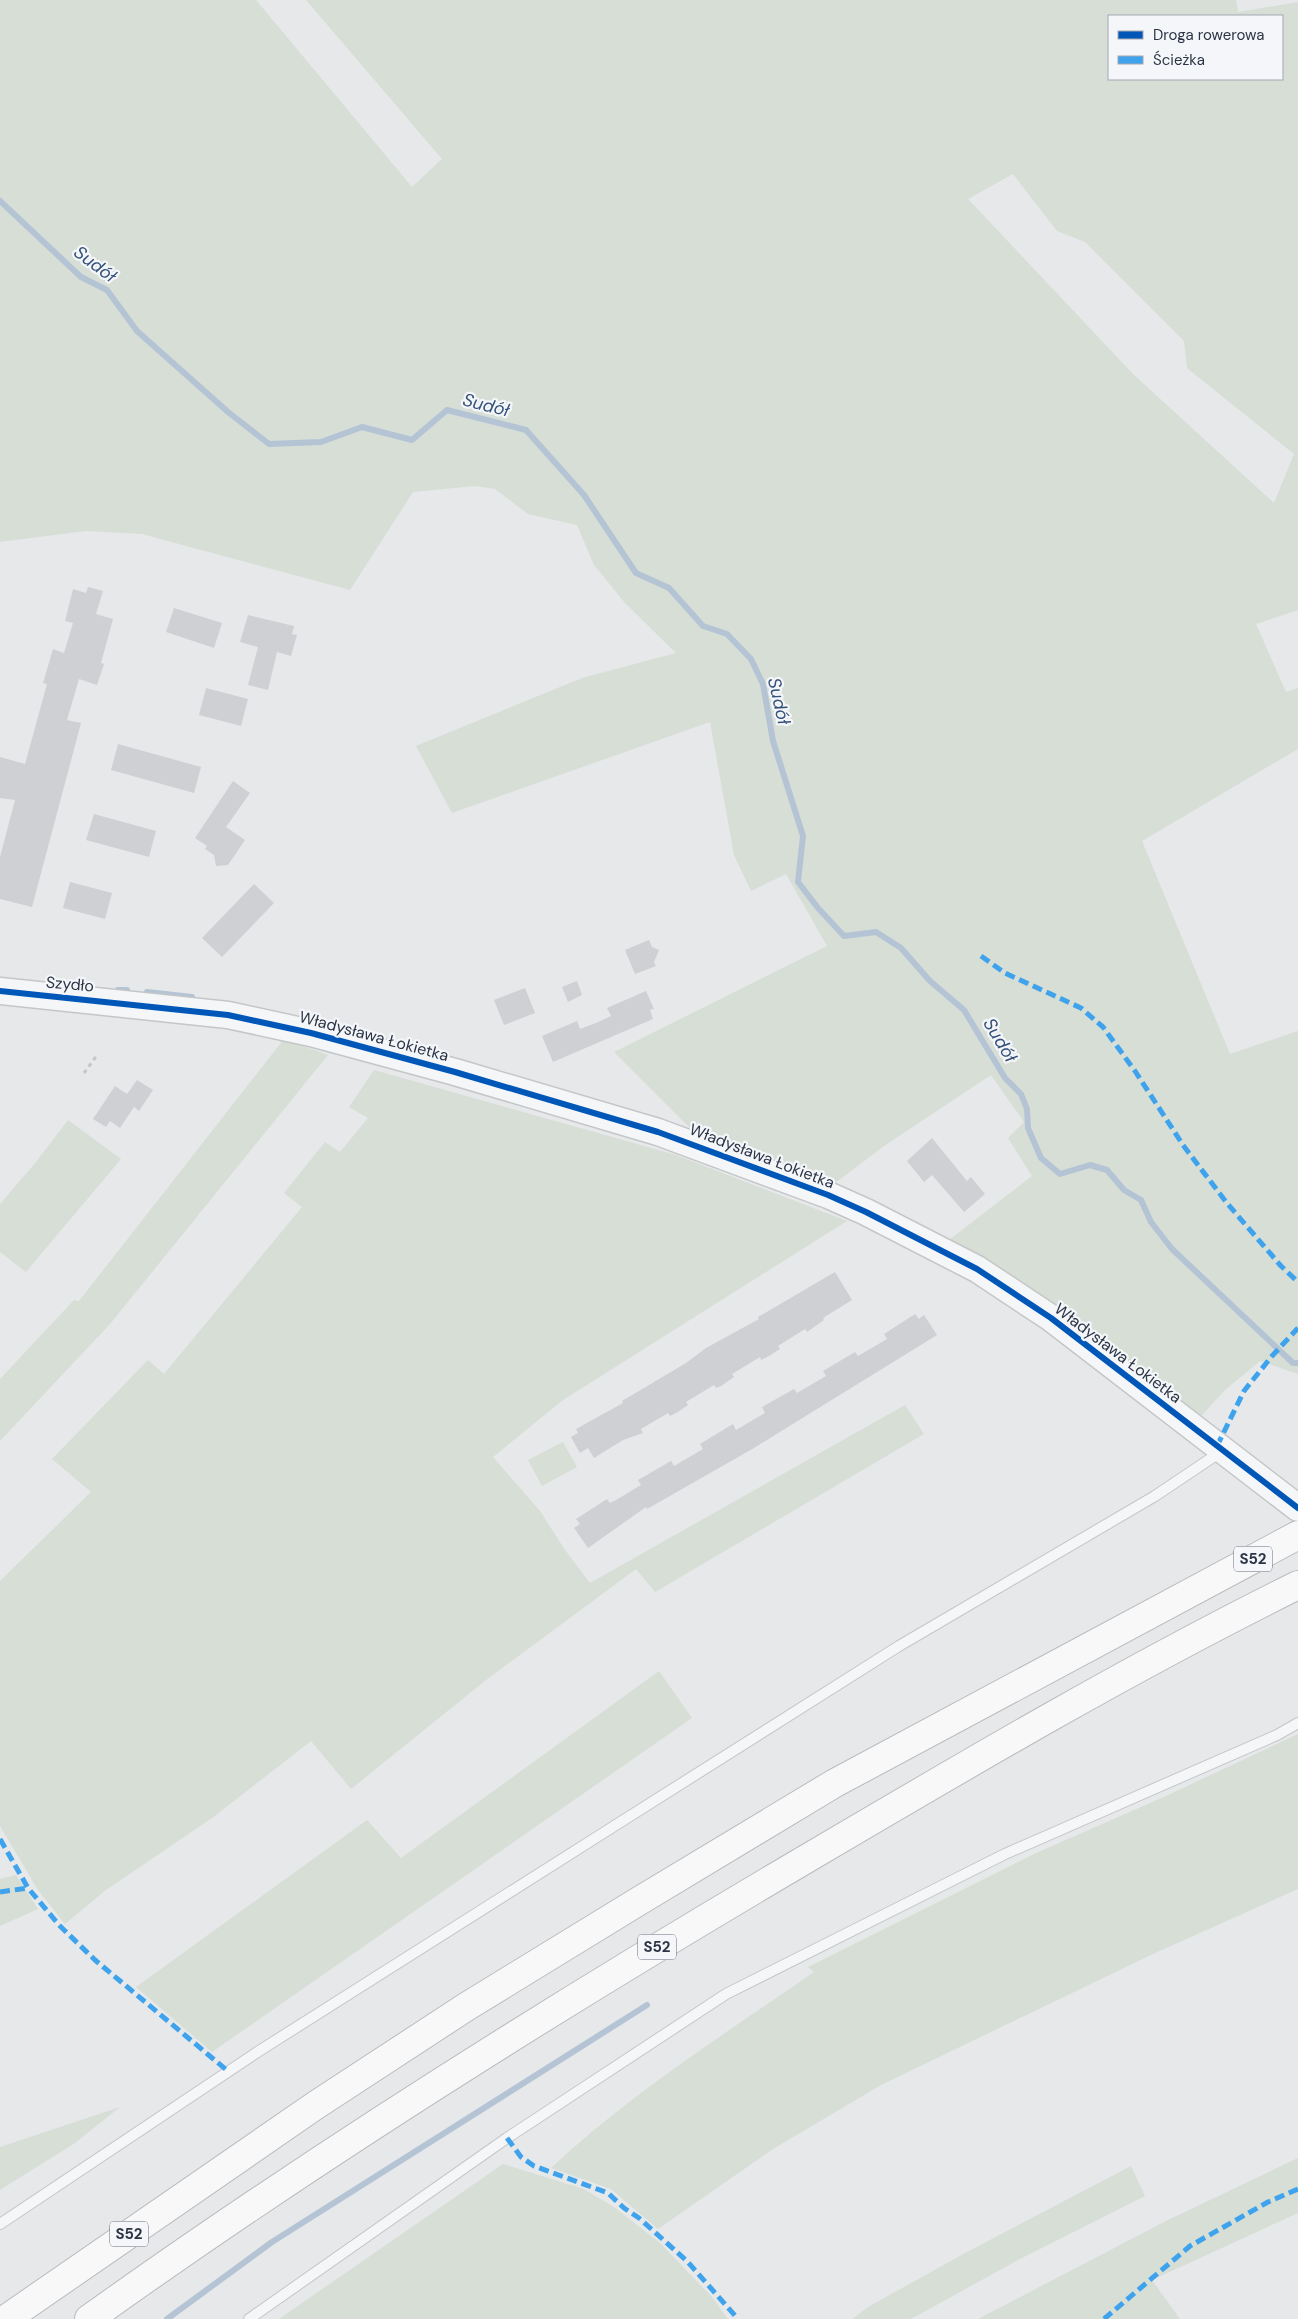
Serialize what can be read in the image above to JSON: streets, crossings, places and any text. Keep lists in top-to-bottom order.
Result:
{
  "streets": {
    "highway": ["S52"],
    "street": ["Szydło", "Władysława Łokietka"]
  },
  "crossings": [
    ["Szydło", "Władysława Łokietka"]
  ],
  "water": ["Sudół"],
  "legend": ["Droga rowerowa", "Ścieżka"]
}
